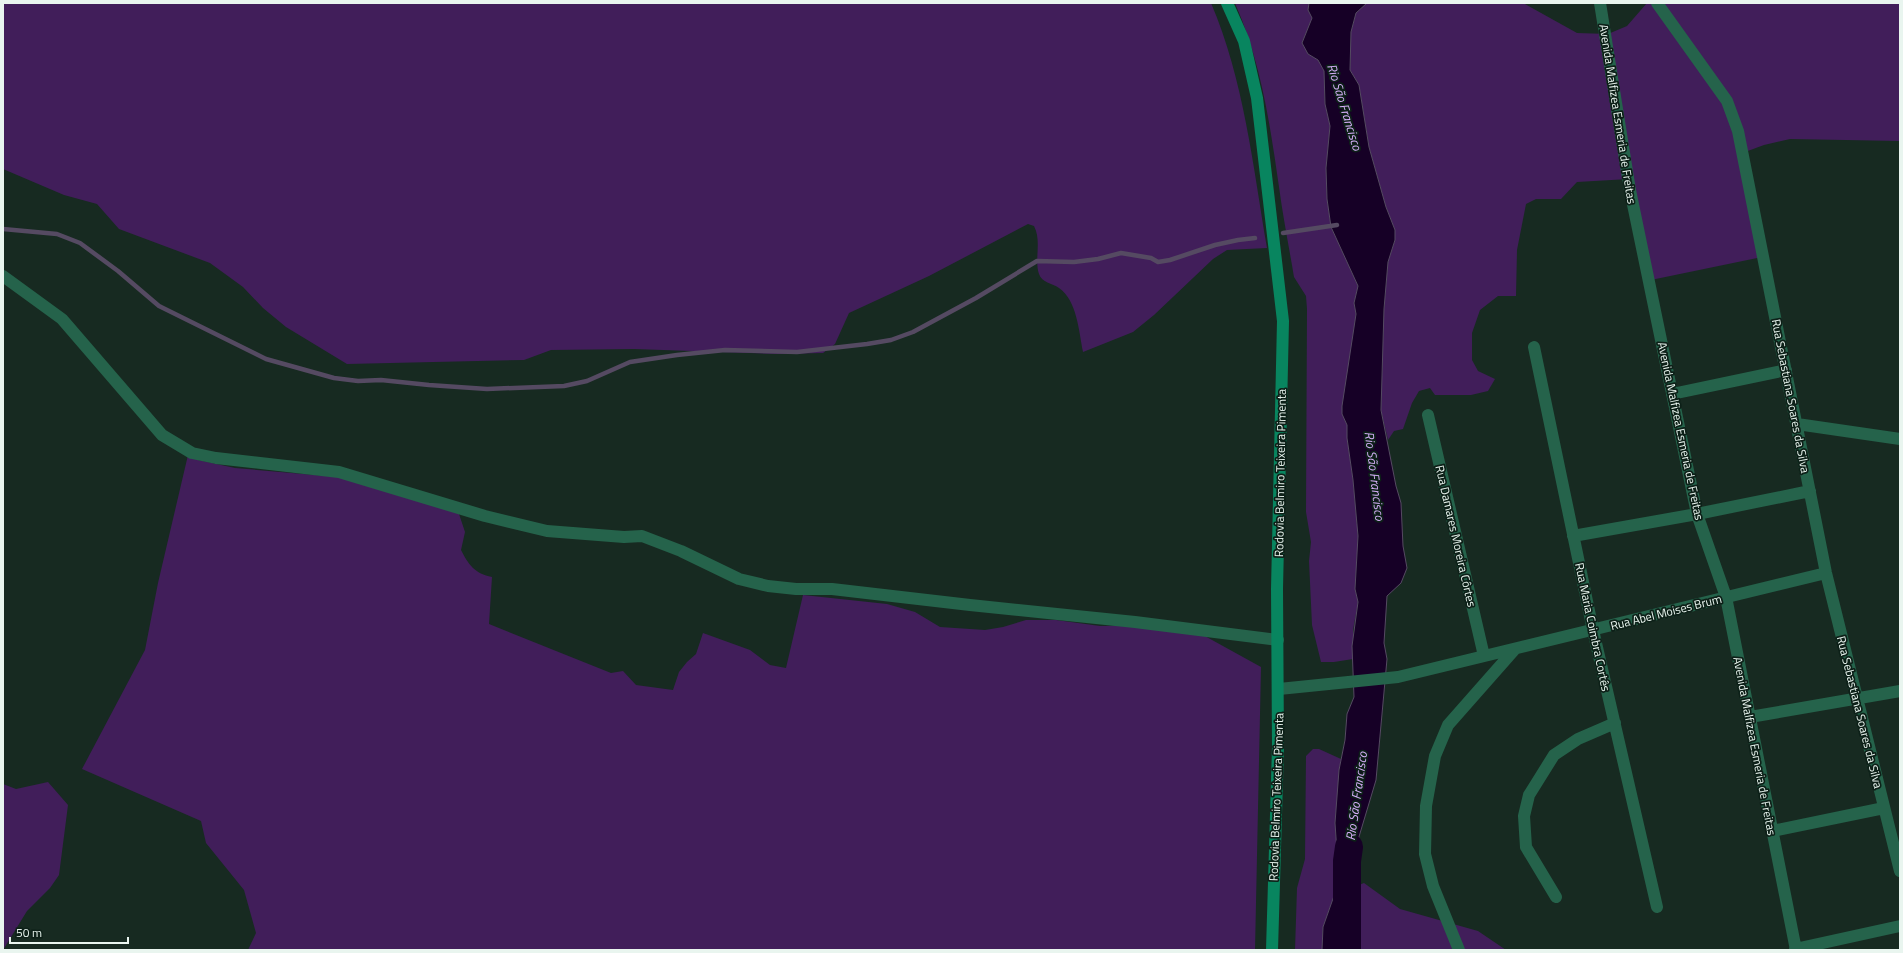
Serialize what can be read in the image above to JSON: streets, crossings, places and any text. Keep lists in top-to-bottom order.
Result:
{
  "streets": {
    "main road": ["Rodovia Belmiro Teixeira Pimenta"],
    "street": [
      "Avenida Malfizea Esmeria de Freitas",
      "Rua Sebastiana Soares da Silva",
      "Rua Damares Moreira Côrtes",
      "Rua Abel Moises Brum",
      "Rua Maria Coimbra Cortês"
    ]
  },
  "crossings": [
    ["Avenida Malfizea Esmeria de Freitas", "Rua Abel Moises Brum"],
    ["Rua Sebastiana Soares da Silva", "Rua Abel Moises Brum"],
    ["Rodovia Belmiro Teixeira Pimenta", "Rua Abel Moises Brum"],
    ["Rua Damares Moreira Côrtes", "Rua Abel Moises Brum"],
    ["Rua Abel Moises Brum", "Rua Maria Coimbra Cortês"]
  ],
  "water": ["Rio São Francisco"],
  "scale_bar": "50 m"
}
